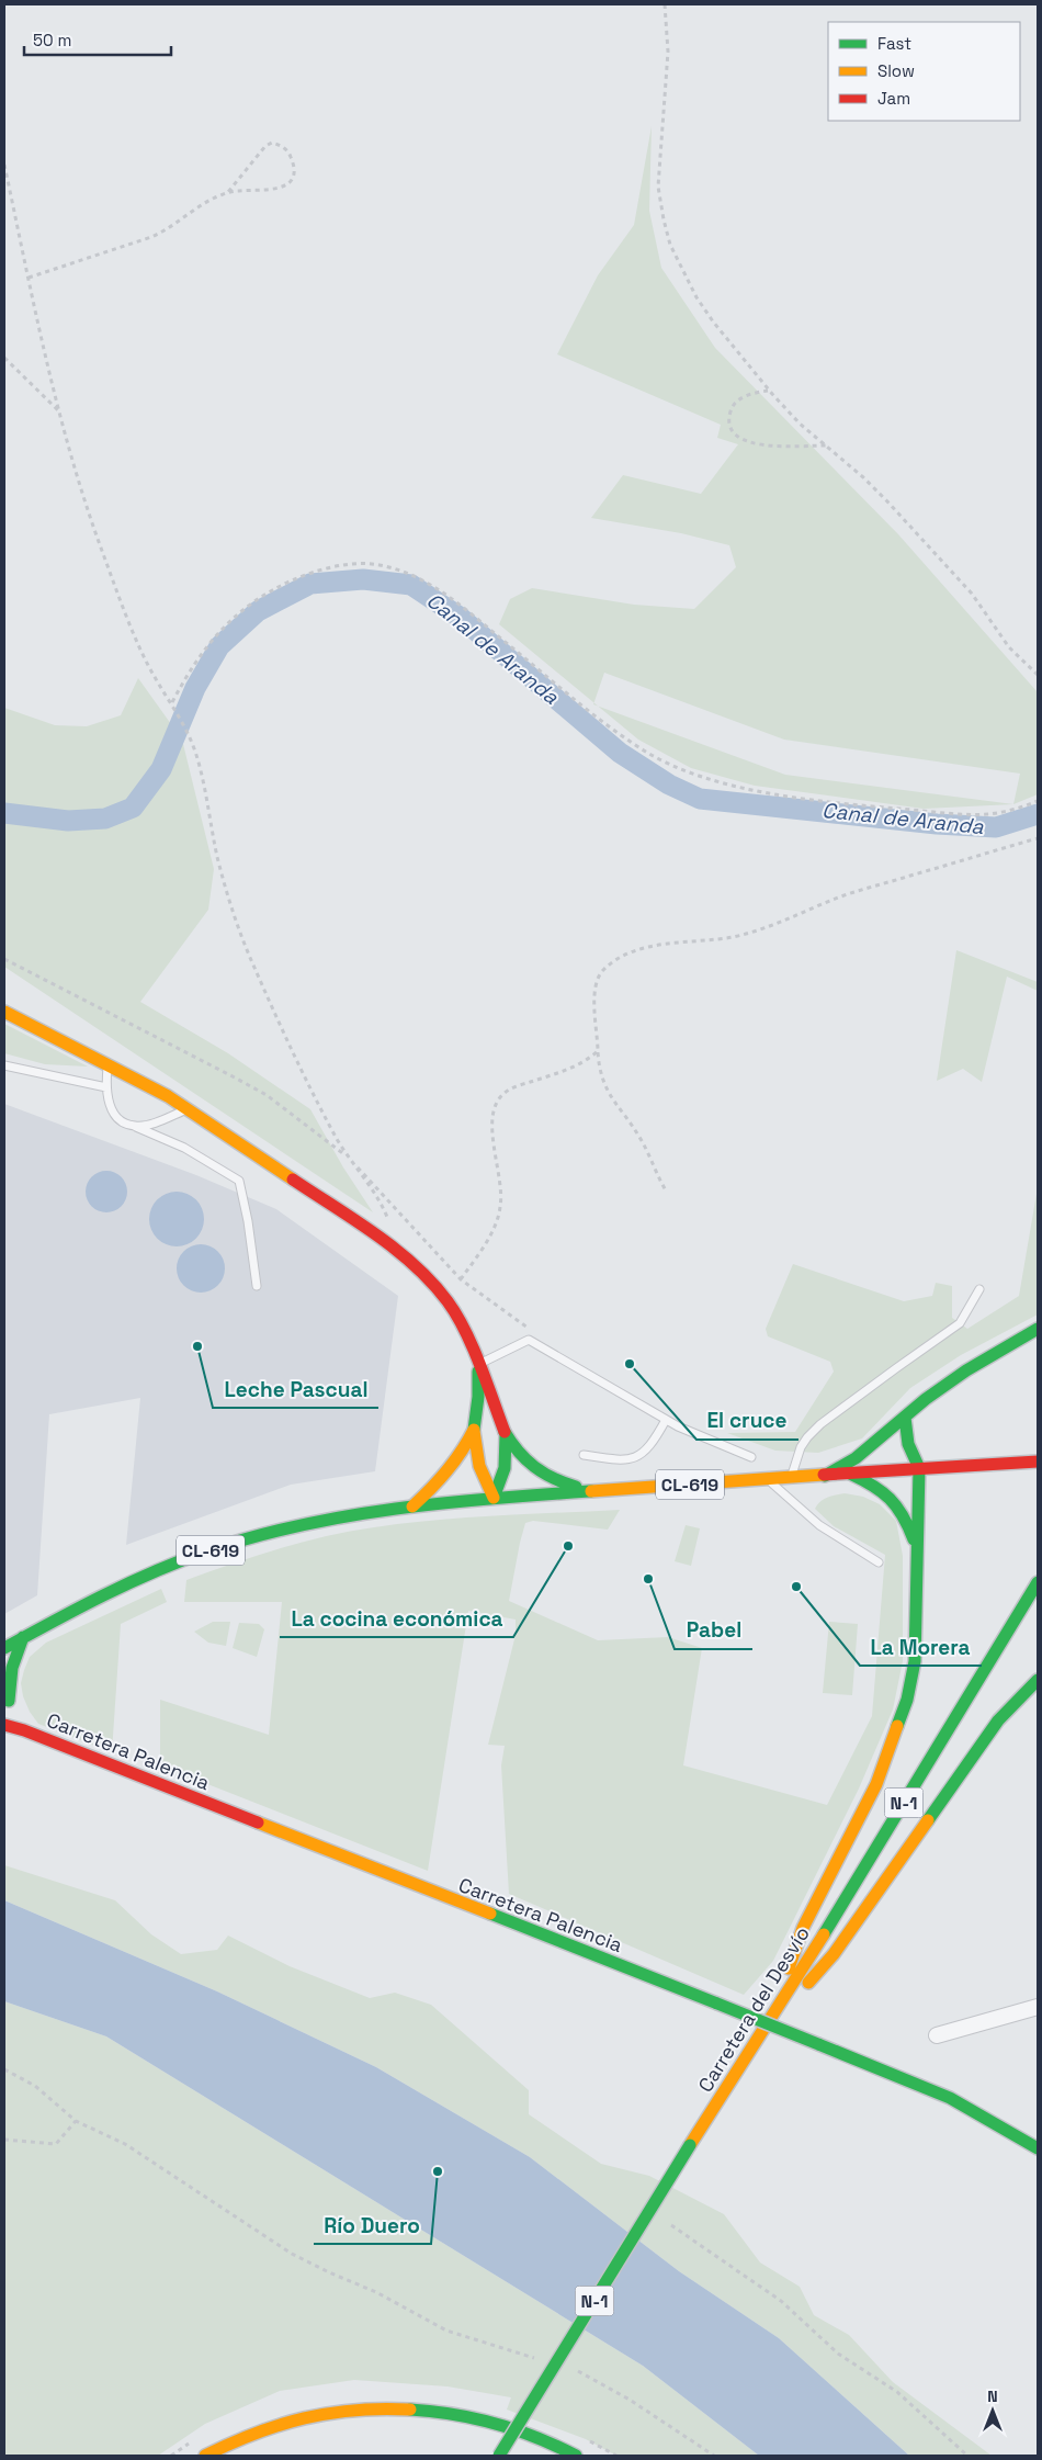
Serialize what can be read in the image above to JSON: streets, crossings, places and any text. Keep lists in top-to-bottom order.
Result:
{
  "streets": {
    "main road": [
      "CL-619",
      "Carretera Palencia",
      "N-1",
      "Carretera del Desvío"
    ]
  },
  "crossings": [
    ["CL-619", "Carretera Palencia"],
    ["CL-619", "N-1"],
    ["N-1", "Carretera del Desvío"]
  ],
  "water": ["Canal de Aranda"],
  "places": [
    "Leche Pascual",
    "El cruce",
    "La cocina económica",
    "Pabel",
    "La Morera",
    "Río Duero"
  ],
  "legend": ["Fast", "Slow", "Jam"],
  "scale_bar": "50 m",
  "north": "top"
}
